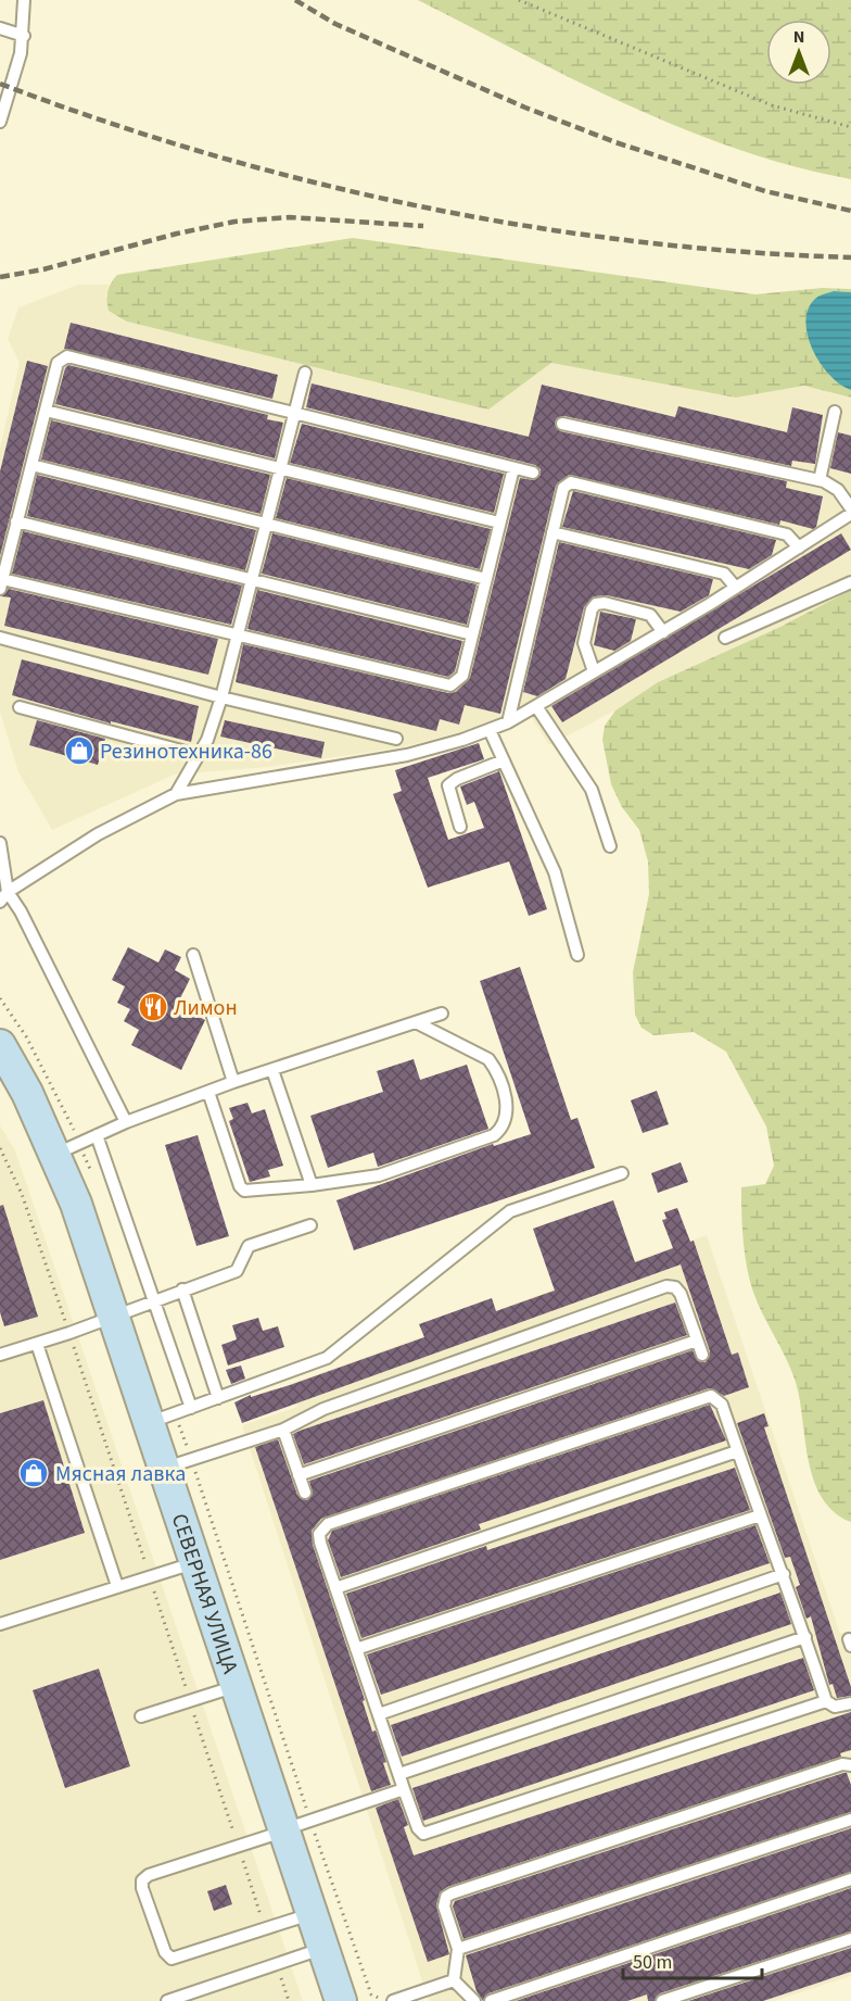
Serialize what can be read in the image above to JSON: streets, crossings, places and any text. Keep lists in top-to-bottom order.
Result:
{
  "streets": {
    "main road": ["СЕВЕРНАЯ УЛИЦА"]
  },
  "places": {
    "shop": ["Резинотехника-86", "Мясная лавка"],
    "restaurant": ["Лимон"]
  },
  "scale_bar": "50 m",
  "north": "top"
}
